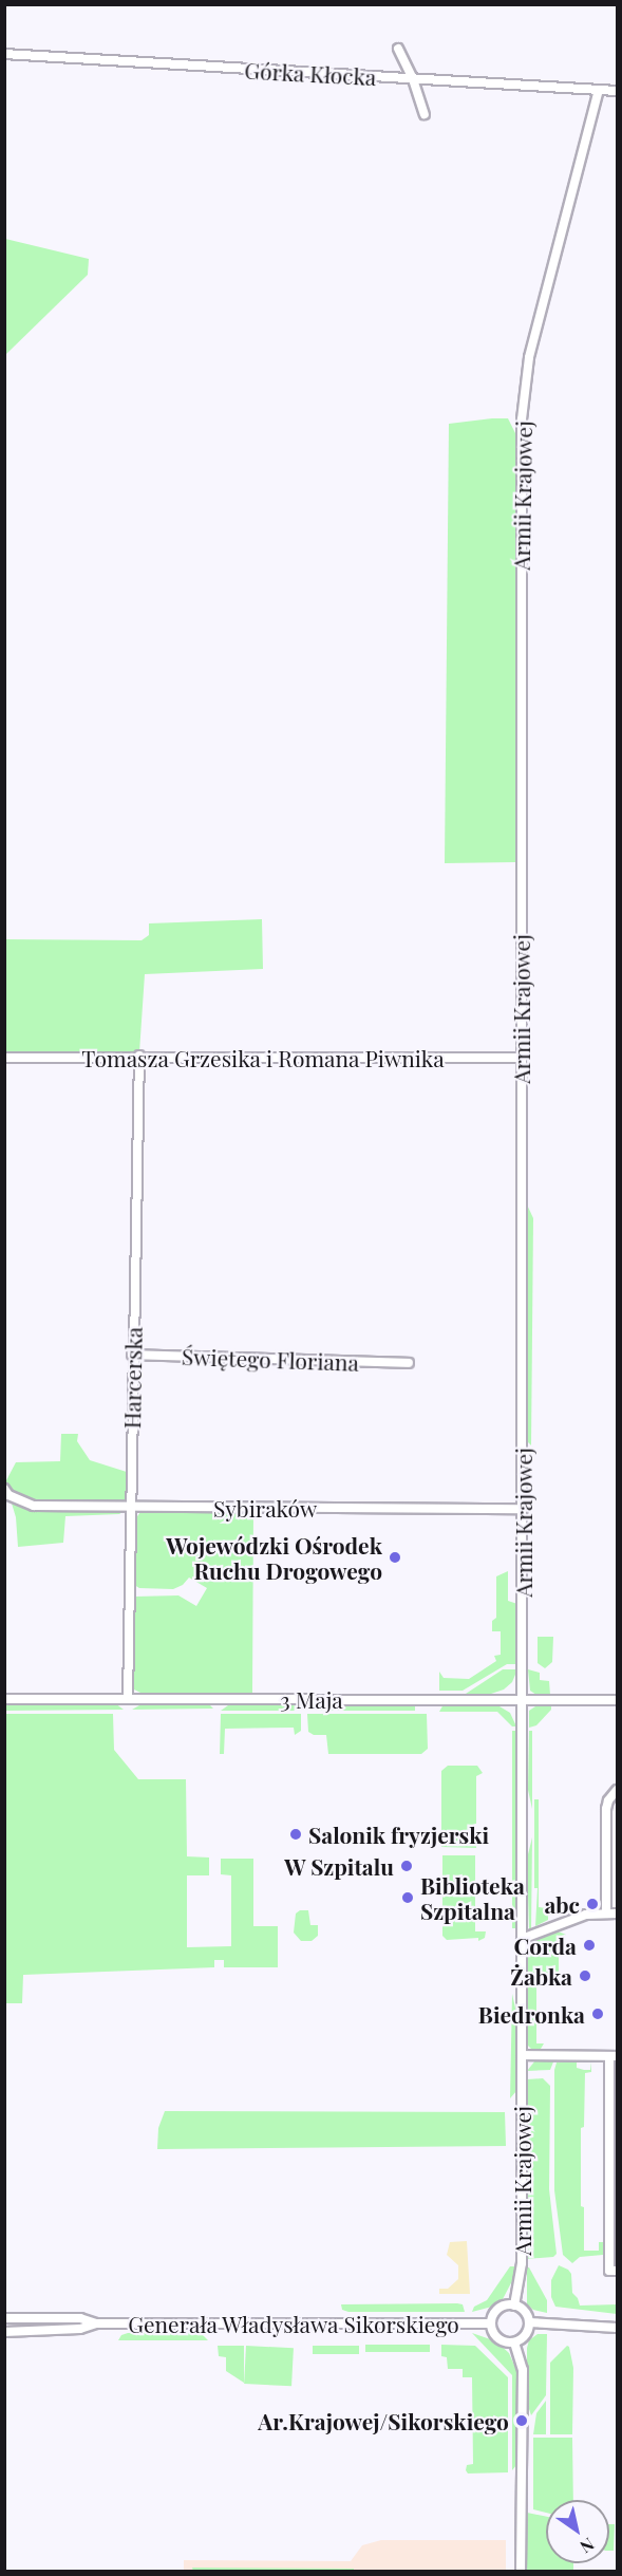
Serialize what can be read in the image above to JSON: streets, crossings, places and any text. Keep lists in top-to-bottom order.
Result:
{
  "streets": {
    "street": [
      "Górka Kłocka",
      "Armii Krajowej",
      "Tomasza Grzesika i Romana Piwnika",
      "Świętego Floriana",
      "Harcerska",
      "Sybiraków",
      "3 Maja",
      "Generała Władysława Sikorskiego"
    ]
  },
  "crossings": [
    ["Górka Kłocka", "Armii Krajowej"],
    ["Armii Krajowej", "Tomasza Grzesika i Romana Piwnika"],
    ["Armii Krajowej", "Sybiraków"],
    ["Armii Krajowej", "3 Maja"],
    ["Armii Krajowej", "Generała Władysława Sikorskiego"],
    ["Tomasza Grzesika i Romana Piwnika", "Harcerska"],
    ["Świętego Floriana", "Harcerska"],
    ["Harcerska", "Sybiraków"],
    ["Harcerska", "3 Maja"]
  ],
  "places": [
    "Wojewódzki Ośrodek Ruchu Drogowego",
    "Salonik fryzjerski",
    "W Szpitalu",
    "Biblioteka Szpitalna",
    "abc",
    "Corda",
    "Żabka",
    "Biedronka",
    "Ar.Krajowej/Sikorskiego"
  ],
  "north": "bottom right"
}
